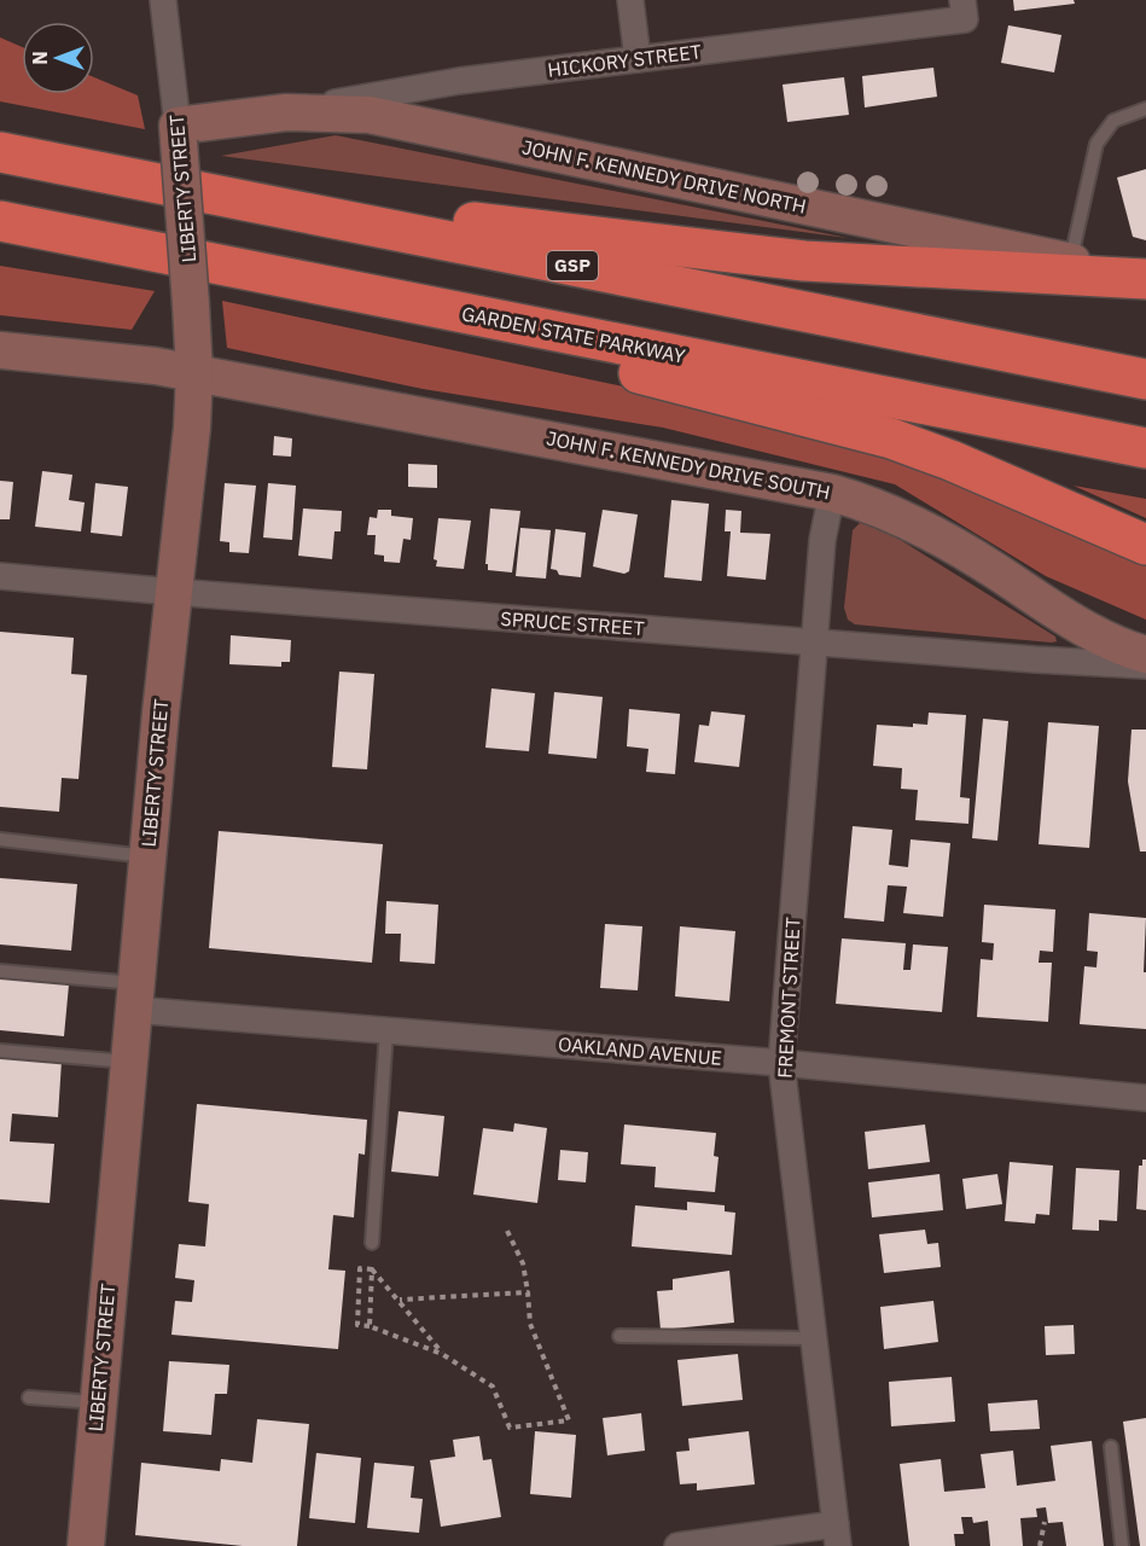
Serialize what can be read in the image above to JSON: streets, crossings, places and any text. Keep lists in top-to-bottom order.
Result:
{
  "streets": {
    "highway": ["GSP", "GARDEN STATE PARKWAY"],
    "main road": ["JOHN F. KENNEDY DRIVE NORTH", "LIBERTY STREET", "JOHN F. KENNEDY DRIVE SOUTH"],
    "street": [
      "HICKORY STREET",
      "SPRUCE STREET",
      "FREMONT STREET",
      "OAKLAND AVENUE"
    ]
  },
  "crossings": [
    ["HICKORY STREET", "JOHN F. KENNEDY DRIVE NORTH"],
    ["JOHN F. KENNEDY DRIVE NORTH", "LIBERTY STREET"],
    ["LIBERTY STREET", "JOHN F. KENNEDY DRIVE SOUTH"],
    ["LIBERTY STREET", "SPRUCE STREET"],
    ["LIBERTY STREET", "OAKLAND AVENUE"],
    ["JOHN F. KENNEDY DRIVE SOUTH", "FREMONT STREET"],
    ["SPRUCE STREET", "FREMONT STREET"],
    ["FREMONT STREET", "OAKLAND AVENUE"]
  ],
  "north": "left"
}
